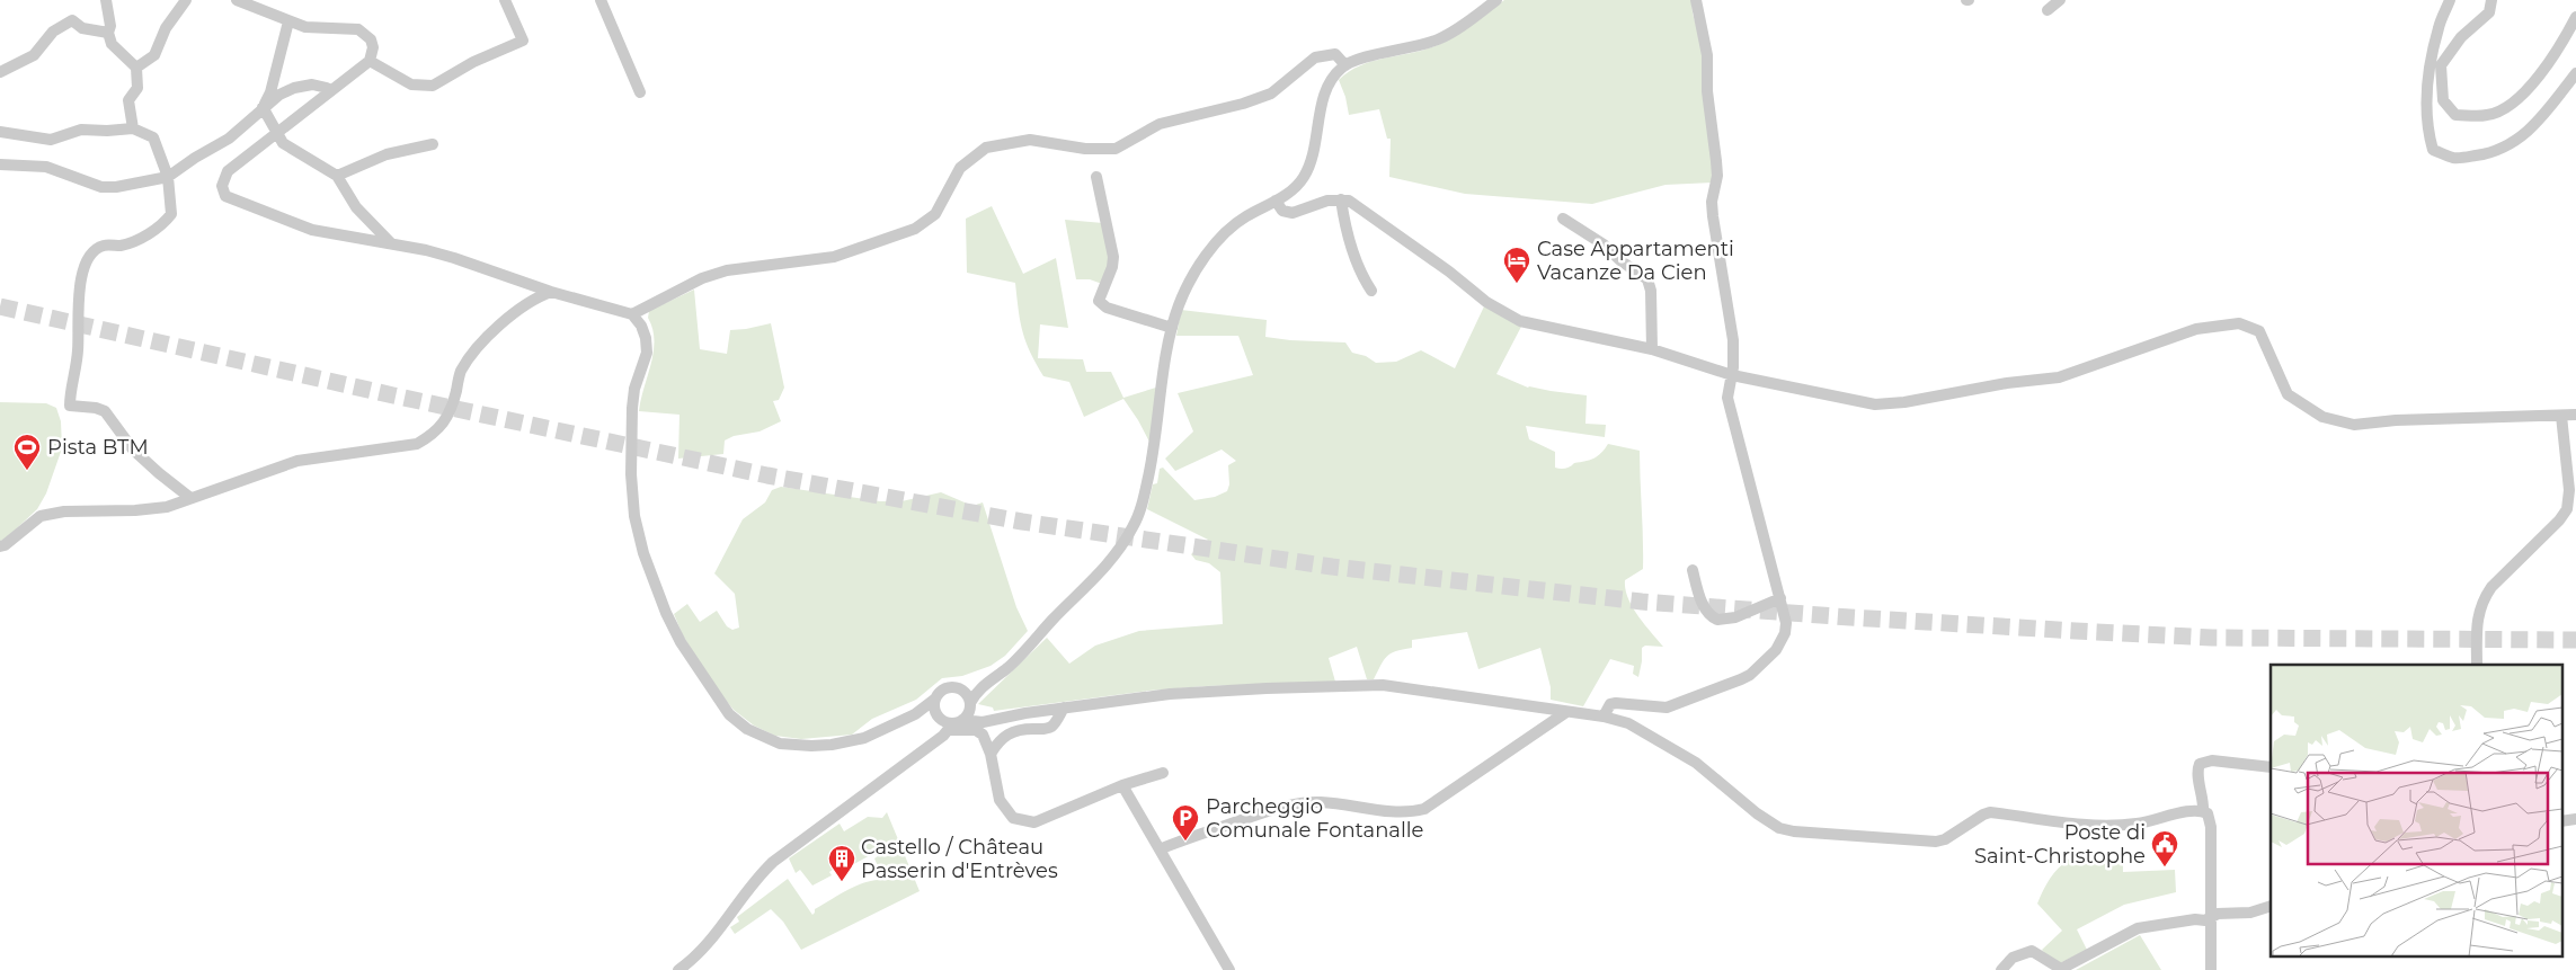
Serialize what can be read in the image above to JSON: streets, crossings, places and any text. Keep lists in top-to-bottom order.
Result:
{
  "places": {
    "hotel": ["Case Appartamenti Vacanze Da Cien"],
    "sports": ["Pista BTM"],
    "parking": ["Parcheggio Comunale Fontanalle"],
    "public building": ["Poste di Saint-Christophe"],
    "building": ["Castello / Château Passerin d'Entrèves"]
  }
}
